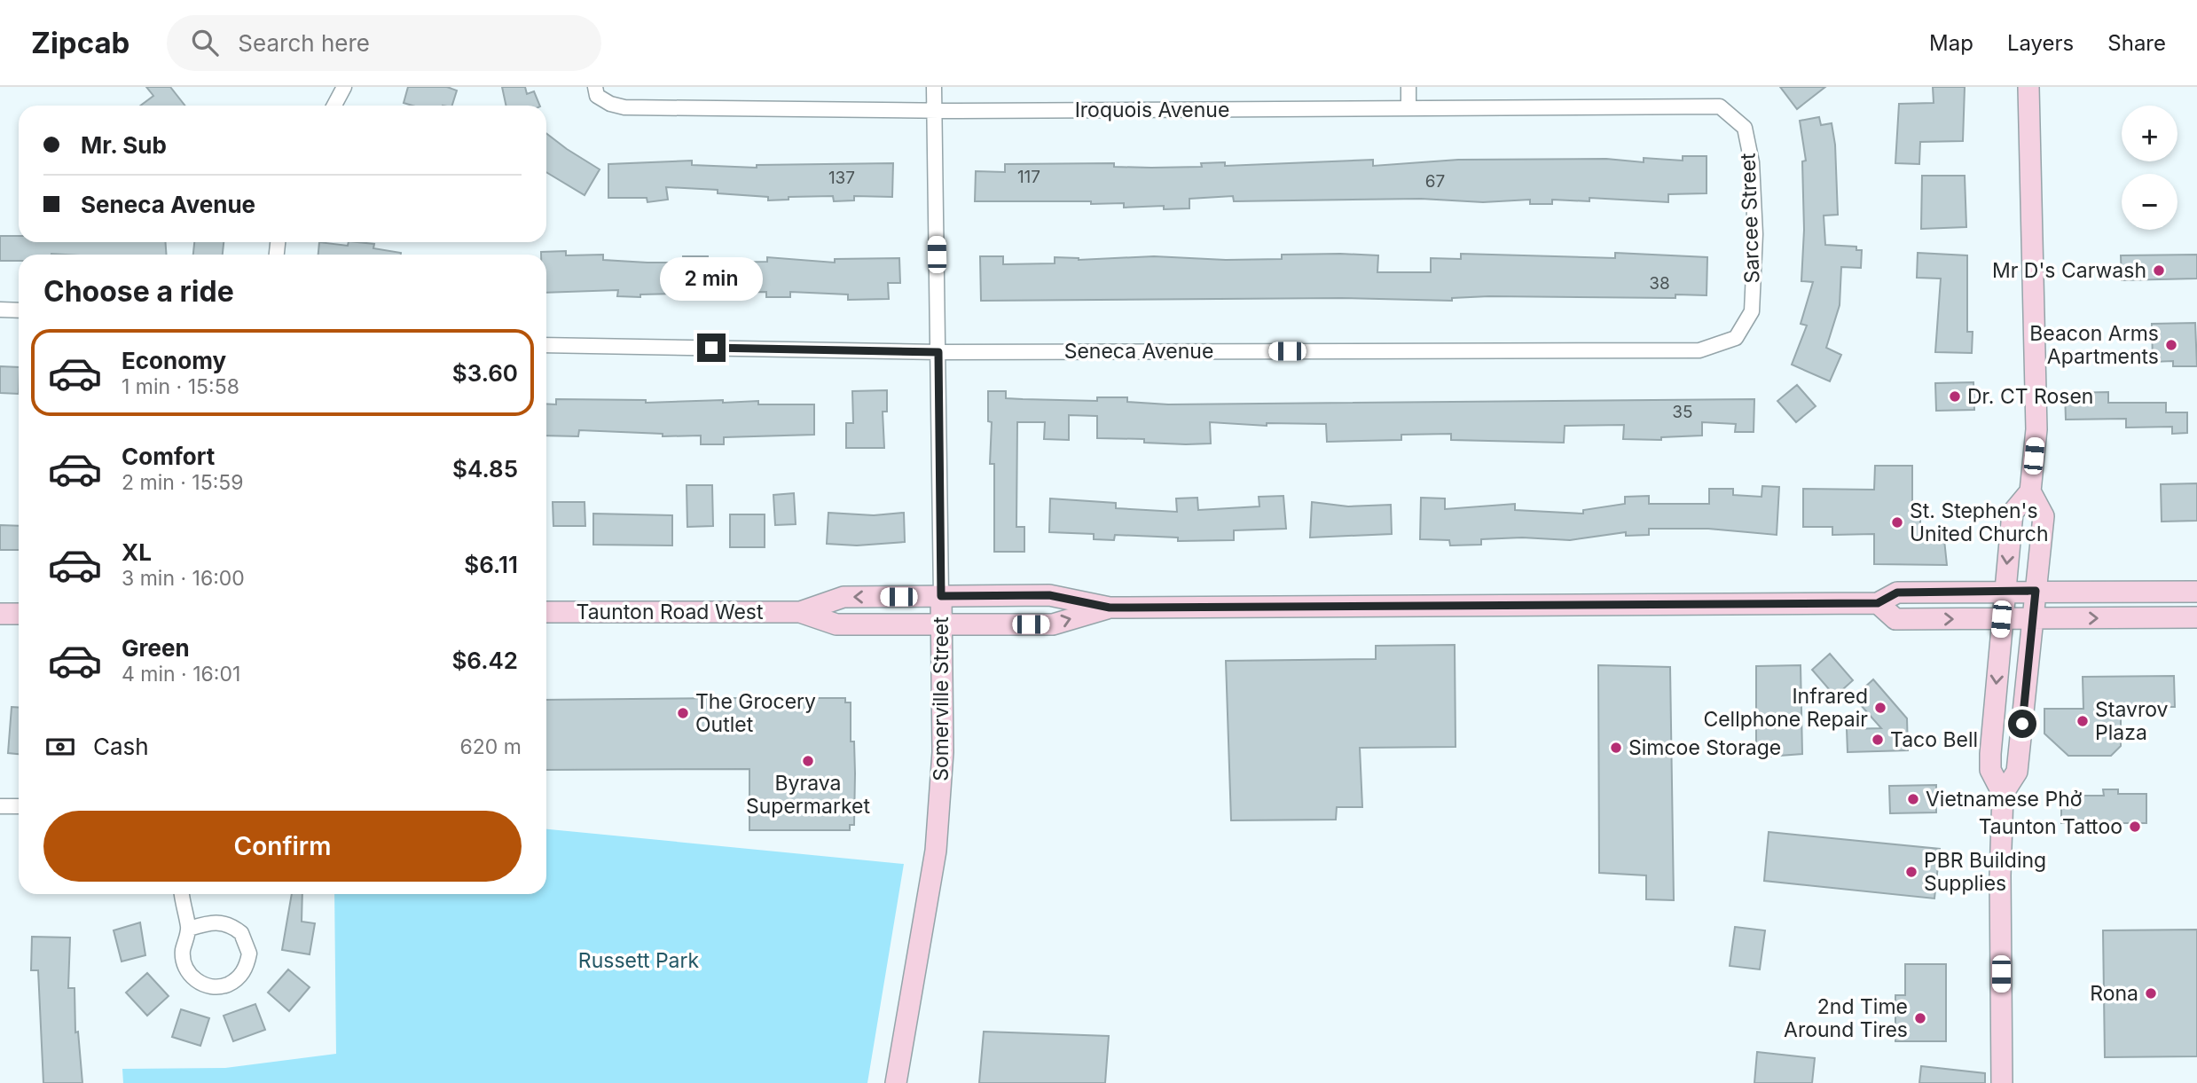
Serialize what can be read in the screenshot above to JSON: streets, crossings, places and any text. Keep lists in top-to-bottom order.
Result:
{
  "streets": {
    "main road": ["Taunton Road West", "Somerville Street"],
    "street": ["Iroquois Avenue", "Sarcee Street", "Seneca Avenue"]
  },
  "crossings": [
    ["Iroquois Avenue", "Sarcee Street"],
    ["Iroquois Avenue", "Somerville Street"],
    ["Sarcee Street", "Seneca Avenue"],
    ["Seneca Avenue", "Somerville Street"],
    ["Taunton Road West", "Somerville Street"]
  ],
  "parks": ["Russett Park"],
  "places": [
    "Mr D's Carwash",
    "Beacon Arms Apartments",
    "Dr. CT Rosen",
    "St. Stephen's United Church",
    "Infrared Cellphone Repair",
    "The Grocery Outlet",
    "Stavrov Plaza",
    "Taco Bell",
    "Simcoe Storage",
    "Byrava Supermarket",
    "Vietnamese Phở",
    "Taunton Tattoo",
    "PBR Building Supplies",
    "Rona",
    "2nd Time Around Tires"
  ],
  "house_numbers": [
    "117",
    "137",
    "67",
    "38",
    "35"
  ],
  "page": {
    "header": "Zipcab",
    "search": "Search here",
    "nav": ["Map", "Layers", "Share"],
    "map_buttons": ["+", "−"],
    "banner": ["Mr. Sub", "Seneca Avenue"],
    "heading": "Choose a ride",
    "bubble": "2 min",
    "list": [
      {
        "name": "Economy",
        "note": "1 min · 15:58",
        "value": "$3.60"
      },
      {
        "name": "Comfort",
        "note": "2 min · 15:59",
        "value": "$4.85"
      },
      {
        "name": "XL",
        "note": "3 min · 16:00",
        "value": "$6.11"
      },
      {
        "name": "Green",
        "note": "4 min · 16:01",
        "value": "$6.42"
      }
    ],
    "pay": ["Cash", "620 m"],
    "buttons": "Confirm"
  }
}
